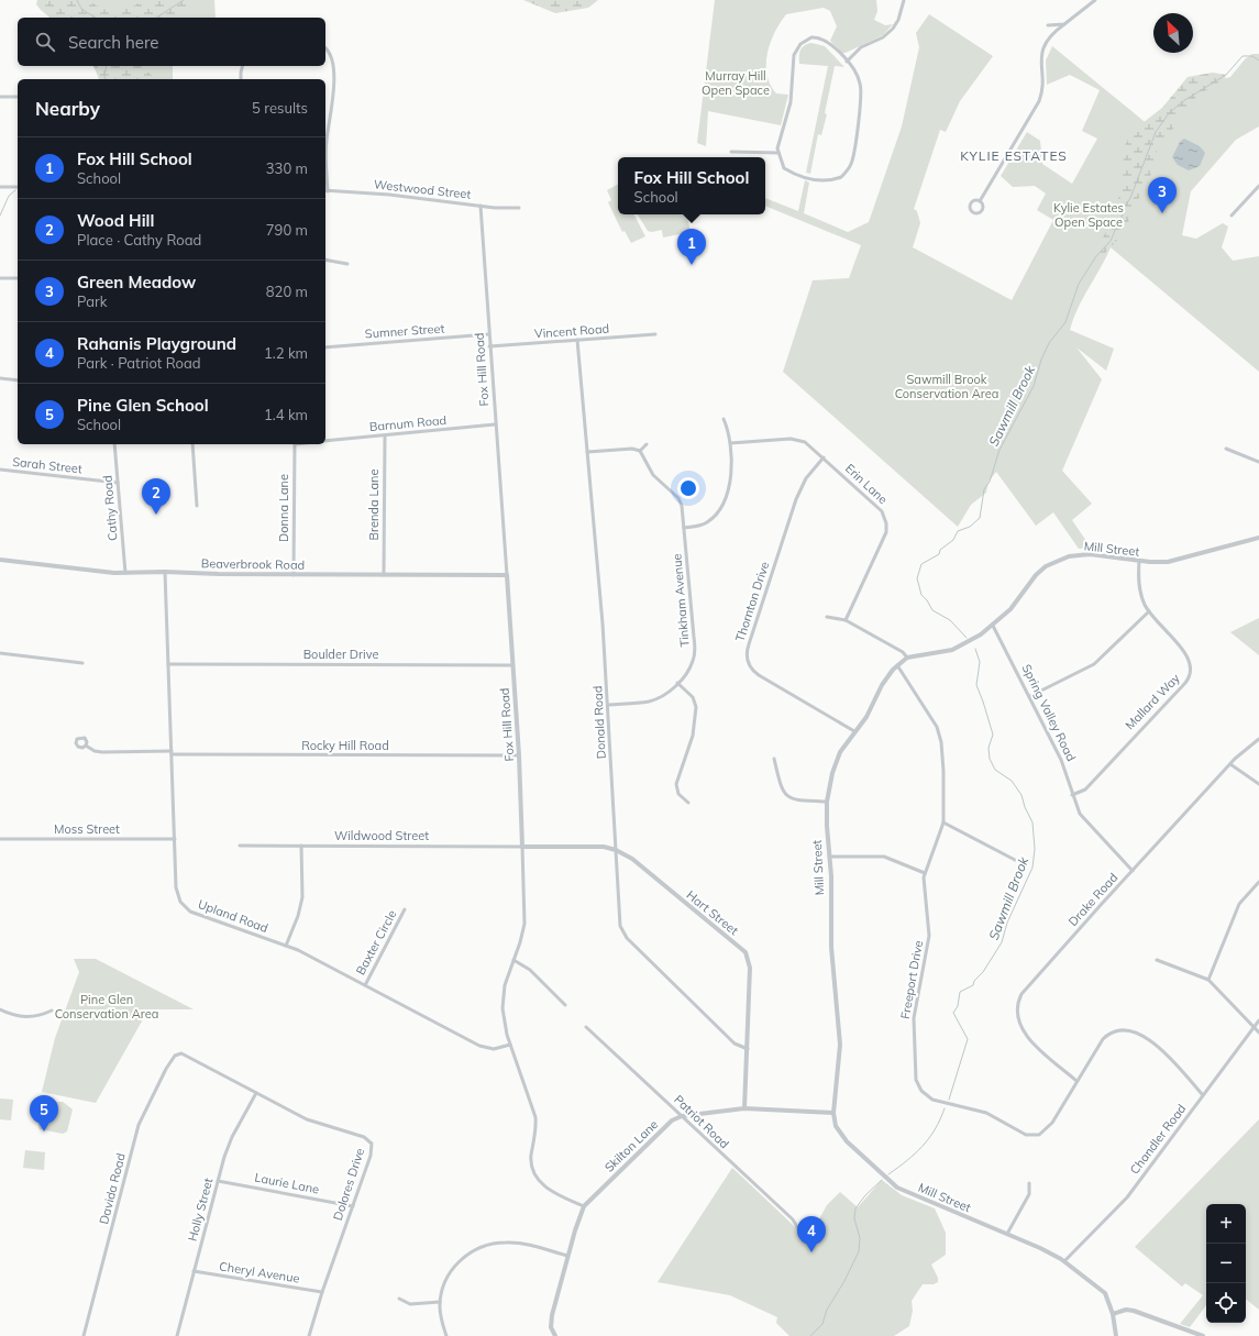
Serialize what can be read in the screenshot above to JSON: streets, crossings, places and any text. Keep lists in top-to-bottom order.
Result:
{
  "streets": {
    "street": [
      "Westwood Street",
      "Sumner Street",
      "Vincent Road",
      "Fox Hill Road",
      "Barnum Road",
      "Sarah Street",
      "Erin Lane",
      "Brenda Lane",
      "Cathy Road",
      "Donna Lane",
      "Mill Street",
      "Beaverbrook Road",
      "Tinkham Avenue",
      "Thornton Drive",
      "Boulder Drive",
      "Mallard Way",
      "Spring Valley Road",
      "Donald Road",
      "Rocky Hill Road",
      "Moss Street",
      "Wildwood Street",
      "Drake Road",
      "Hart Street",
      "Upland Road",
      "Baxter Circle",
      "Freeport Drive",
      "Patriot Road",
      "Chandler Road",
      "Skilton Lane",
      "Laurie Lane",
      "Dolores Drive",
      "Davida Road",
      "Holly Street",
      "Cheryl Avenue"
    ]
  },
  "crossings": [
    ["Westwood Street", "Fox Hill Road"],
    ["Sumner Street", "Fox Hill Road"],
    ["Vincent Road", "Fox Hill Road"],
    ["Vincent Road", "Donald Road"],
    ["Fox Hill Road", "Barnum Road"],
    ["Fox Hill Road", "Beaverbrook Road"],
    ["Fox Hill Road", "Boulder Drive"],
    ["Fox Hill Road", "Rocky Hill Road"],
    ["Fox Hill Road", "Wildwood Street"],
    ["Fox Hill Road", "Hart Street"],
    ["Fox Hill Road", "Upland Road"],
    ["Fox Hill Road", "Skilton Lane"],
    ["Barnum Road", "Brenda Lane"],
    ["Sarah Street", "Cathy Road"],
    ["Erin Lane", "Thornton Drive"],
    ["Brenda Lane", "Beaverbrook Road"],
    ["Cathy Road", "Beaverbrook Road"],
    ["Donna Lane", "Beaverbrook Road"],
    ["Mill Street", "Thornton Drive"],
    ["Mill Street", "Mallard Way"],
    ["Mill Street", "Spring Valley Road"],
    ["Mill Street", "Freeport Drive"],
    ["Mill Street", "Chandler Road"],
    ["Mill Street", "Skilton Lane"],
    ["Beaverbrook Road", "Upland Road"],
    ["Tinkham Avenue", "Donald Road"],
    ["Boulder Drive", "Upland Road"],
    ["Mallard Way", "Spring Valley Road"],
    ["Spring Valley Road", "Drake Road"],
    ["Donald Road", "Hart Street"],
    ["Rocky Hill Road", "Upland Road"],
    ["Moss Street", "Upland Road"],
    ["Wildwood Street", "Hart Street"],
    ["Drake Road", "Freeport Drive"],
    ["Hart Street", "Skilton Lane"],
    ["Upland Road", "Baxter Circle"],
    ["Patriot Road", "Skilton Lane"],
    ["Laurie Lane", "Dolores Drive"],
    ["Laurie Lane", "Holly Street"],
    ["Dolores Drive", "Davida Road"],
    ["Dolores Drive", "Holly Street"],
    ["Dolores Drive", "Cheryl Avenue"],
    ["Holly Street", "Cheryl Avenue"]
  ],
  "districts": ["KYLIE ESTATES"],
  "water": ["Sawmill Brook"],
  "parks": [
    "Murray Hill Open Space",
    "Kylie Estates Open Space",
    "Sawmill Brook Conservation Area",
    "Pine Glen Conservation Area"
  ],
  "north": "top left",
  "page": {
    "search": "Search here",
    "heading": ["Nearby", "5 results"],
    "list": [
      {
        "mark": "1",
        "name": "Fox Hill School",
        "note": "School",
        "value": "330 m"
      },
      {
        "mark": "2",
        "name": "Wood Hill",
        "note": "Place · Cathy Road",
        "value": "790 m"
      },
      {
        "mark": "3",
        "name": "Green Meadow",
        "note": "Park",
        "value": "820 m"
      },
      {
        "mark": "4",
        "name": "Rahanis Playground",
        "note": "Park · Patriot Road",
        "value": "1.2 km"
      },
      {
        "mark": "5",
        "name": "Pine Glen School",
        "note": "School",
        "value": "1.4 km"
      }
    ],
    "popup": ["Fox Hill School", "School"],
    "pins": [
      "3",
      "1",
      "2",
      "5",
      "4"
    ],
    "map_buttons": ["+", "−"]
  }
}
